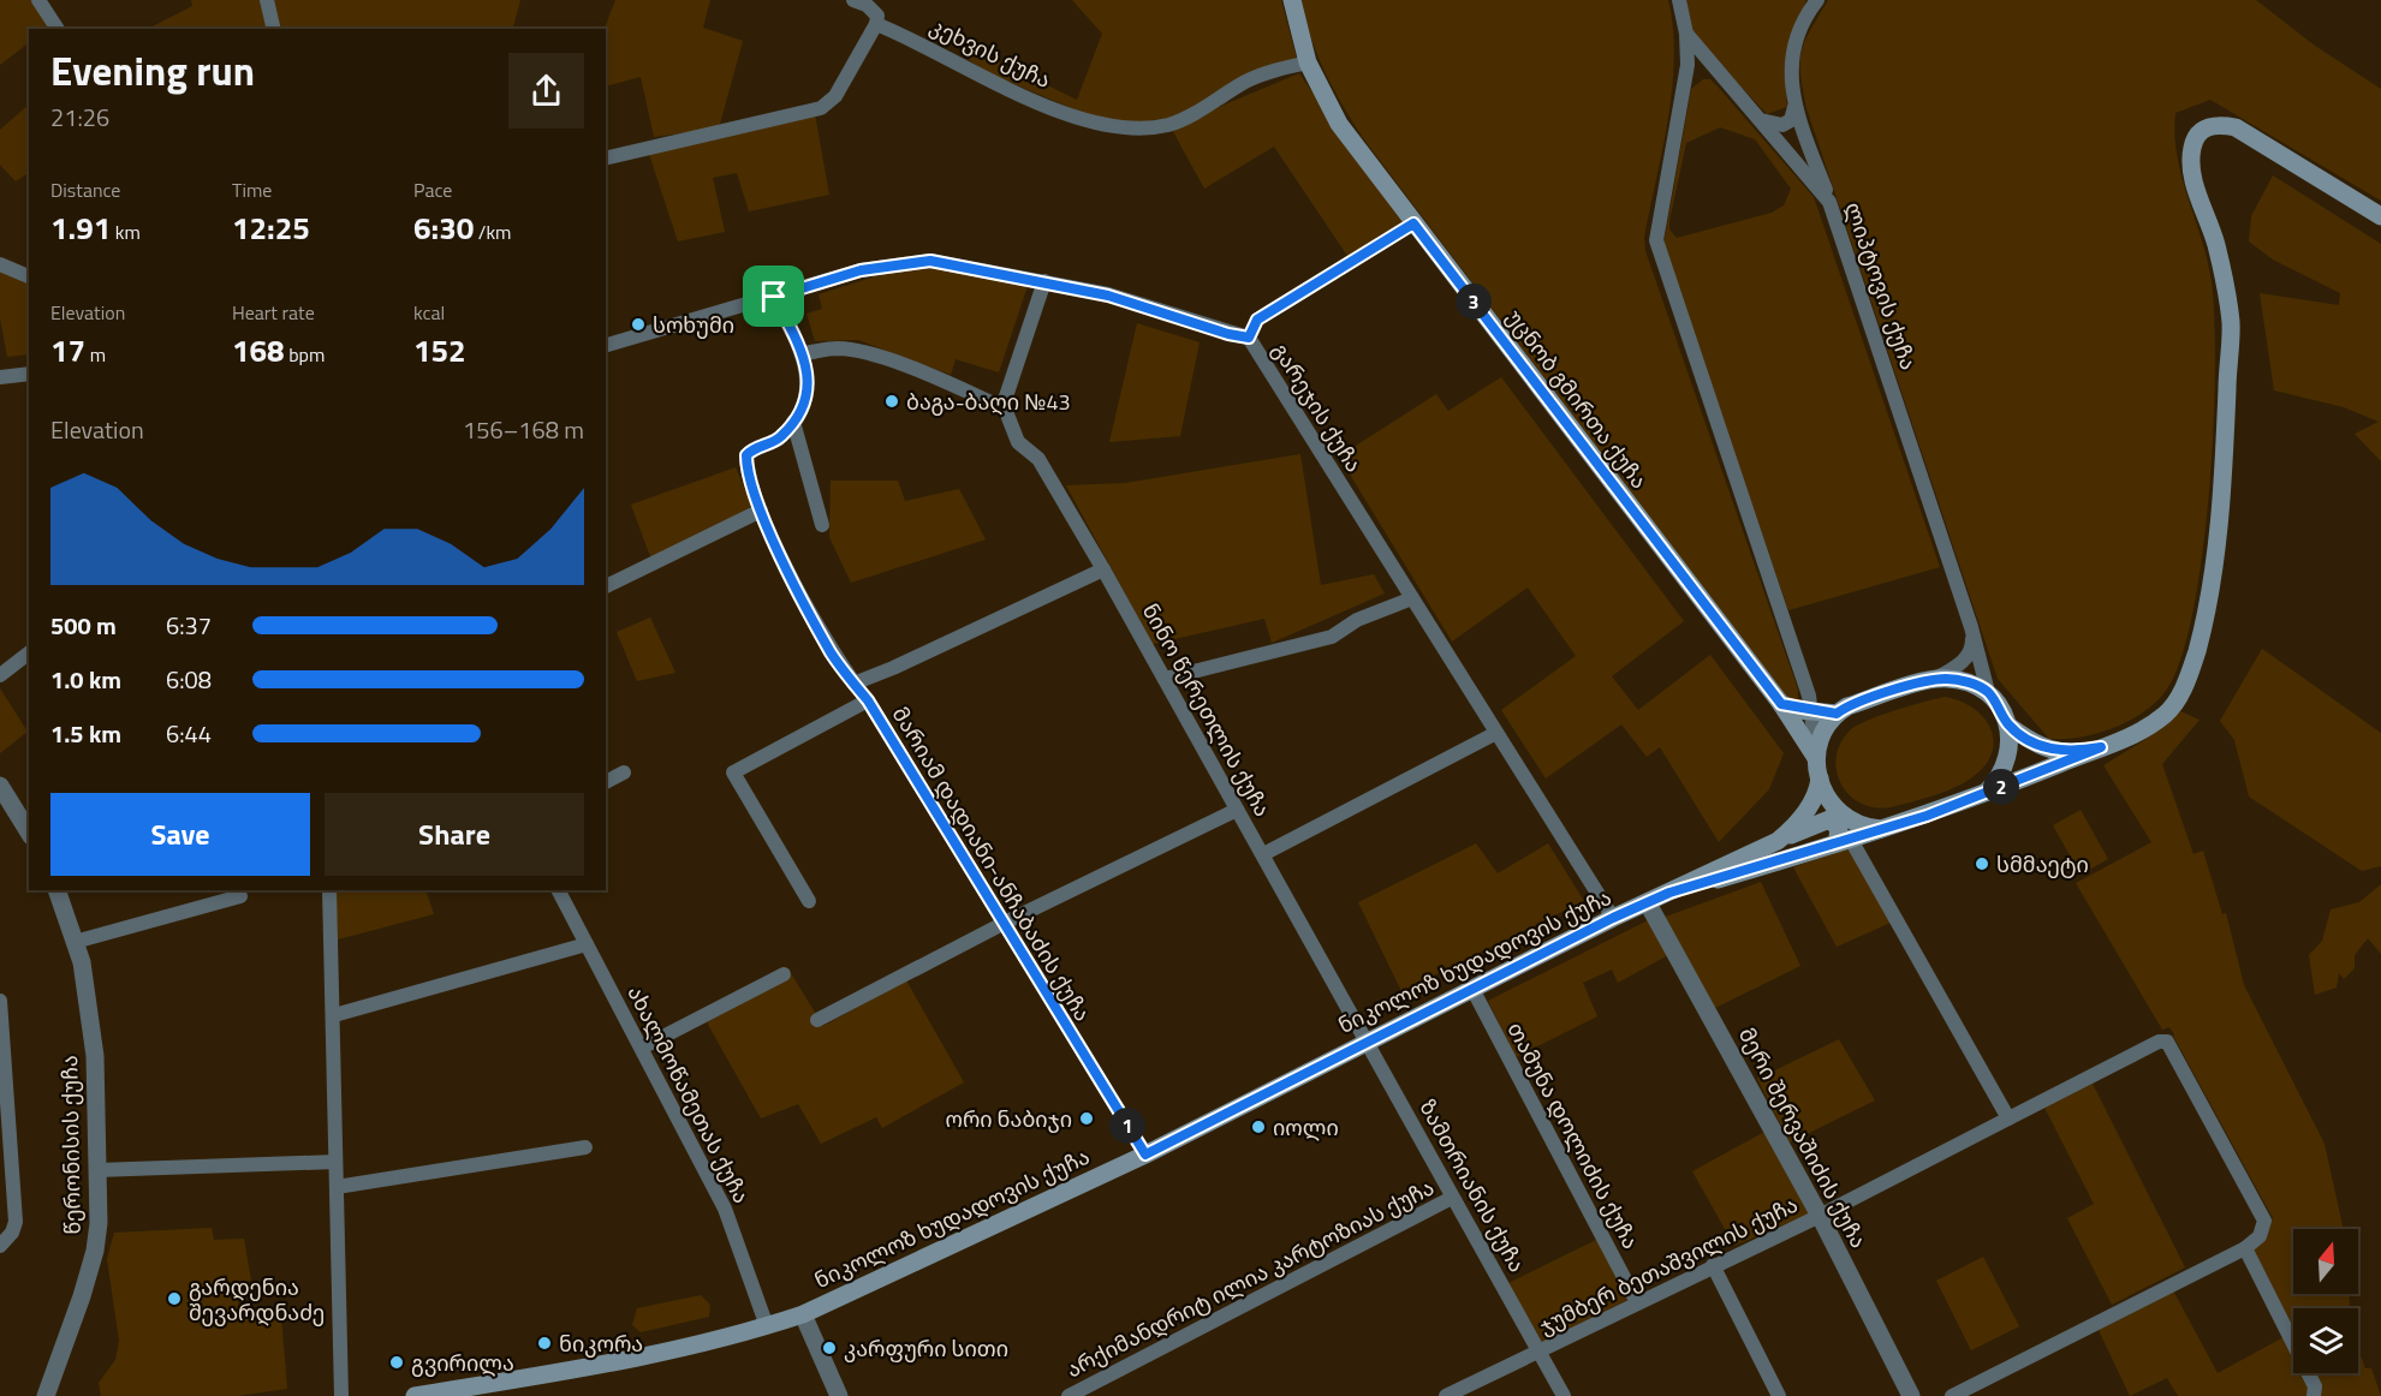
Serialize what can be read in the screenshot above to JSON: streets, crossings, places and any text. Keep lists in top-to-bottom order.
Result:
{
  "streets": {
    "main road": ["უცნობ გმირთა ქუჩა", "ნიკოლოზ ხუდადოვის ქუჩა"],
    "street": [
      "კეხვის ქუჩა",
      "ლიპტოვის ქუჩა",
      "გარეჯის ქუჩა",
      "ნინო წერეთლის ქუჩა",
      "მარიამ დადიანი-ანჩაბაძის ქუჩა",
      "ახალმოწამეთას ქუჩა",
      "თამუნა დოლიძის ქუჩა",
      "მერი შერვაშიძის ქუჩა",
      "წერონისის ქუჩა",
      "ზამთრიანის ქუჩა",
      "ჯუმბერ ბეთაშვილის ქუჩა",
      "არქიმანდრიტ ილია კარტოზიას ქუჩა"
    ]
  },
  "crossings": [
    ["კეხვის ქუჩა", "უცნობ გმირთა ქუჩა"],
    ["ლიპტოვის ქუჩა", "უცნობ გმირთა ქუჩა"],
    ["ლიპტოვის ქუჩა", "ნიკოლოზ ხუდადოვის ქუჩა"],
    ["უცნობ გმირთა ქუჩა", "ნიკოლოზ ხუდადოვის ქუჩა"],
    ["გარეჯის ქუჩა", "მარიამ დადიანი-ანჩაბაძის ქუჩა"],
    ["გარეჯის ქუჩა", "ნიკოლოზ ხუდადოვის ქუჩა"],
    ["ნინო წერეთლის ქუჩა", "ნიკოლოზ ხუდადოვის ქუჩა"],
    ["ნინო წერეთლის ქუჩა", "ზამთრიანის ქუჩა"],
    ["მარიამ დადიანი-ანჩაბაძის ქუჩა", "ნიკოლოზ ხუდადოვის ქუჩა"],
    ["ნიკოლოზ ხუდადოვის ქუჩა", "ახალმოწამეთას ქუჩა"],
    ["ნიკოლოზ ხუდადოვის ქუჩა", "თამუნა დოლიძის ქუჩა"],
    ["ნიკოლოზ ხუდადოვის ქუჩა", "მერი შერვაშიძის ქუჩა"],
    ["ნიკოლოზ ხუდადოვის ქუჩა", "ზამთრიანის ქუჩა"],
    ["თამუნა დოლიძის ქუჩა", "ჯუმბერ ბეთაშვილის ქუჩა"],
    ["მერი შერვაშიძის ქუჩა", "ჯუმბერ ბეთაშვილის ქუჩა"],
    ["ზამთრიანის ქუჩა", "ჯუმბერ ბეთაშვილის ქუჩა"],
    ["ზამთრიანის ქუჩა", "არქიმანდრიტ ილია კარტოზიას ქუჩა"]
  ],
  "places": [
    "სოხუმი",
    "ბაგა-ბაღი №43",
    "სმმაეტი",
    "ორი ნაბიჯი",
    "იოლი",
    "გარდენია შევარდნაძე",
    "ნიკორა",
    "კარფური სითი",
    "გვირილა"
  ],
  "north": "top",
  "page": {
    "heading": ["Evening run", "21:26"],
    "stats": [
      ["Distance", "1.91 km"],
      ["Time", "12:25"],
      ["Pace", "6:30 /km"],
      ["Elevation", "17 m"],
      ["Heart rate", "168 bpm"],
      ["kcal", "152"]
    ],
    "pins": ["3", "2", "1"],
    "chart": ["Elevation", "156–168 m"],
    "list": [
      {
        "name": "500 m",
        "note": "6:37"
      },
      {
        "name": "1.0 km",
        "note": "6:08"
      },
      {
        "name": "1.5 km",
        "note": "6:44"
      }
    ],
    "buttons": ["Save", "Share"]
  }
}
